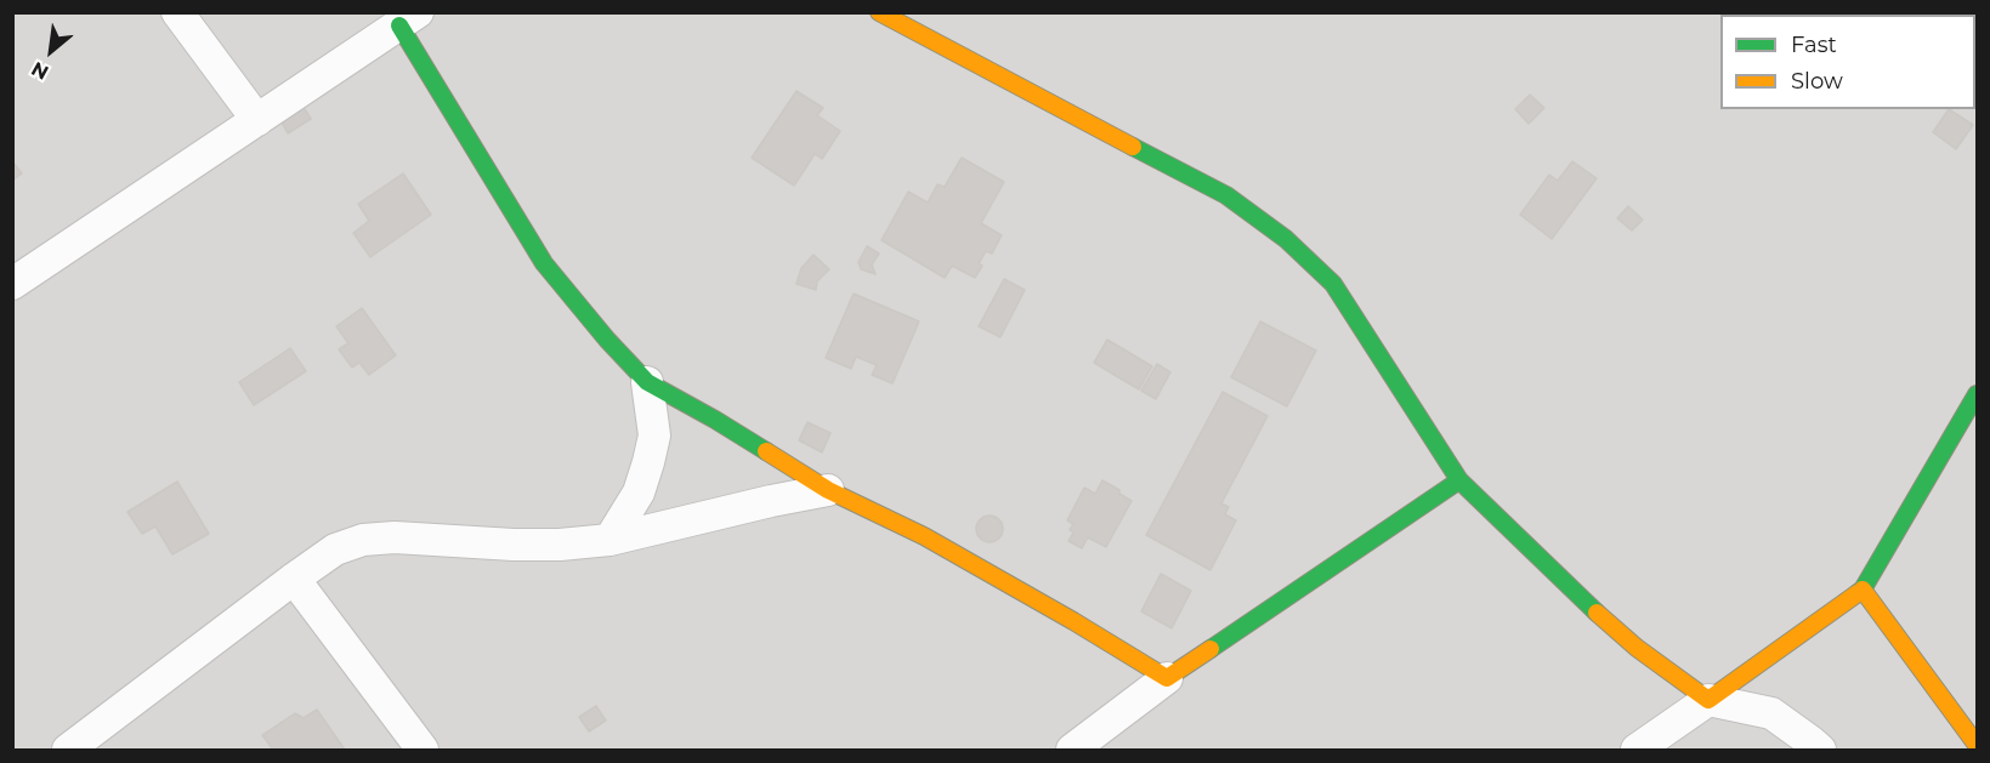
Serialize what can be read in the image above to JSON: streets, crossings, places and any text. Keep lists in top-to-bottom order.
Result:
{
  "legend": ["Fast", "Slow"],
  "north": "bottom left"
}
